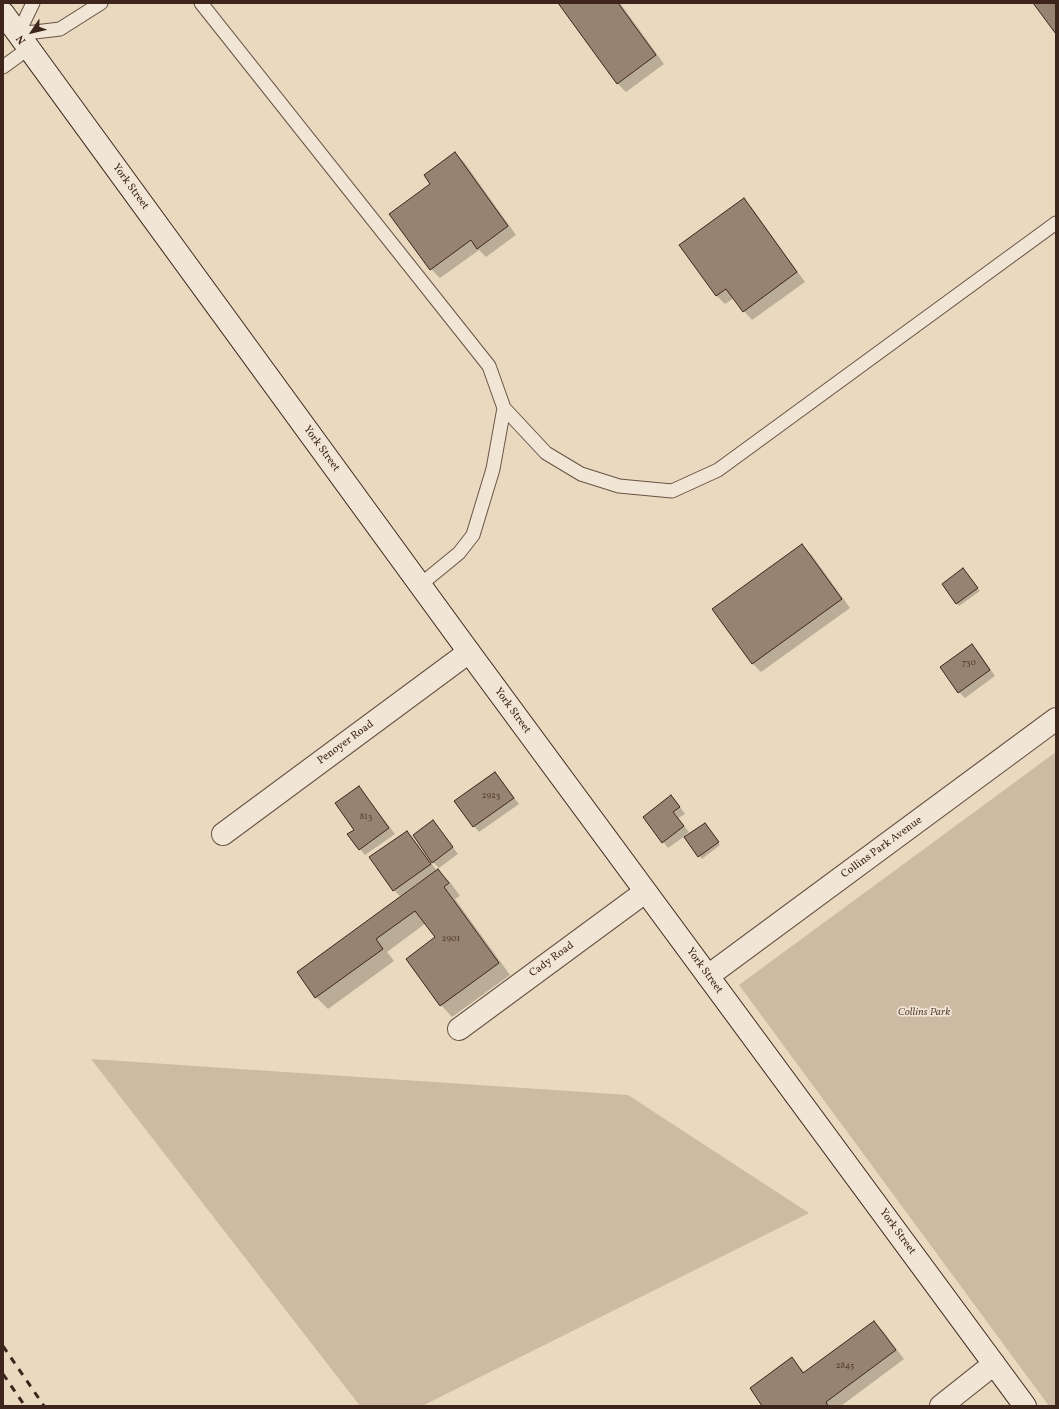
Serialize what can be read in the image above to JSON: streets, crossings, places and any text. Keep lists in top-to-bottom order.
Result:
{
  "streets": {
    "street": [
      "York Street",
      "Penoyer Road",
      "Collins Park Avenue",
      "Cady Road"
    ]
  },
  "crossings": [
    ["York Street", "Penoyer Road"],
    ["York Street", "Collins Park Avenue"],
    ["York Street", "Cady Road"]
  ],
  "parks": ["Collins Park"],
  "house_numbers": [
    "730",
    "2923",
    "813",
    "2901",
    "2845"
  ],
  "north": "bottom left"
}
